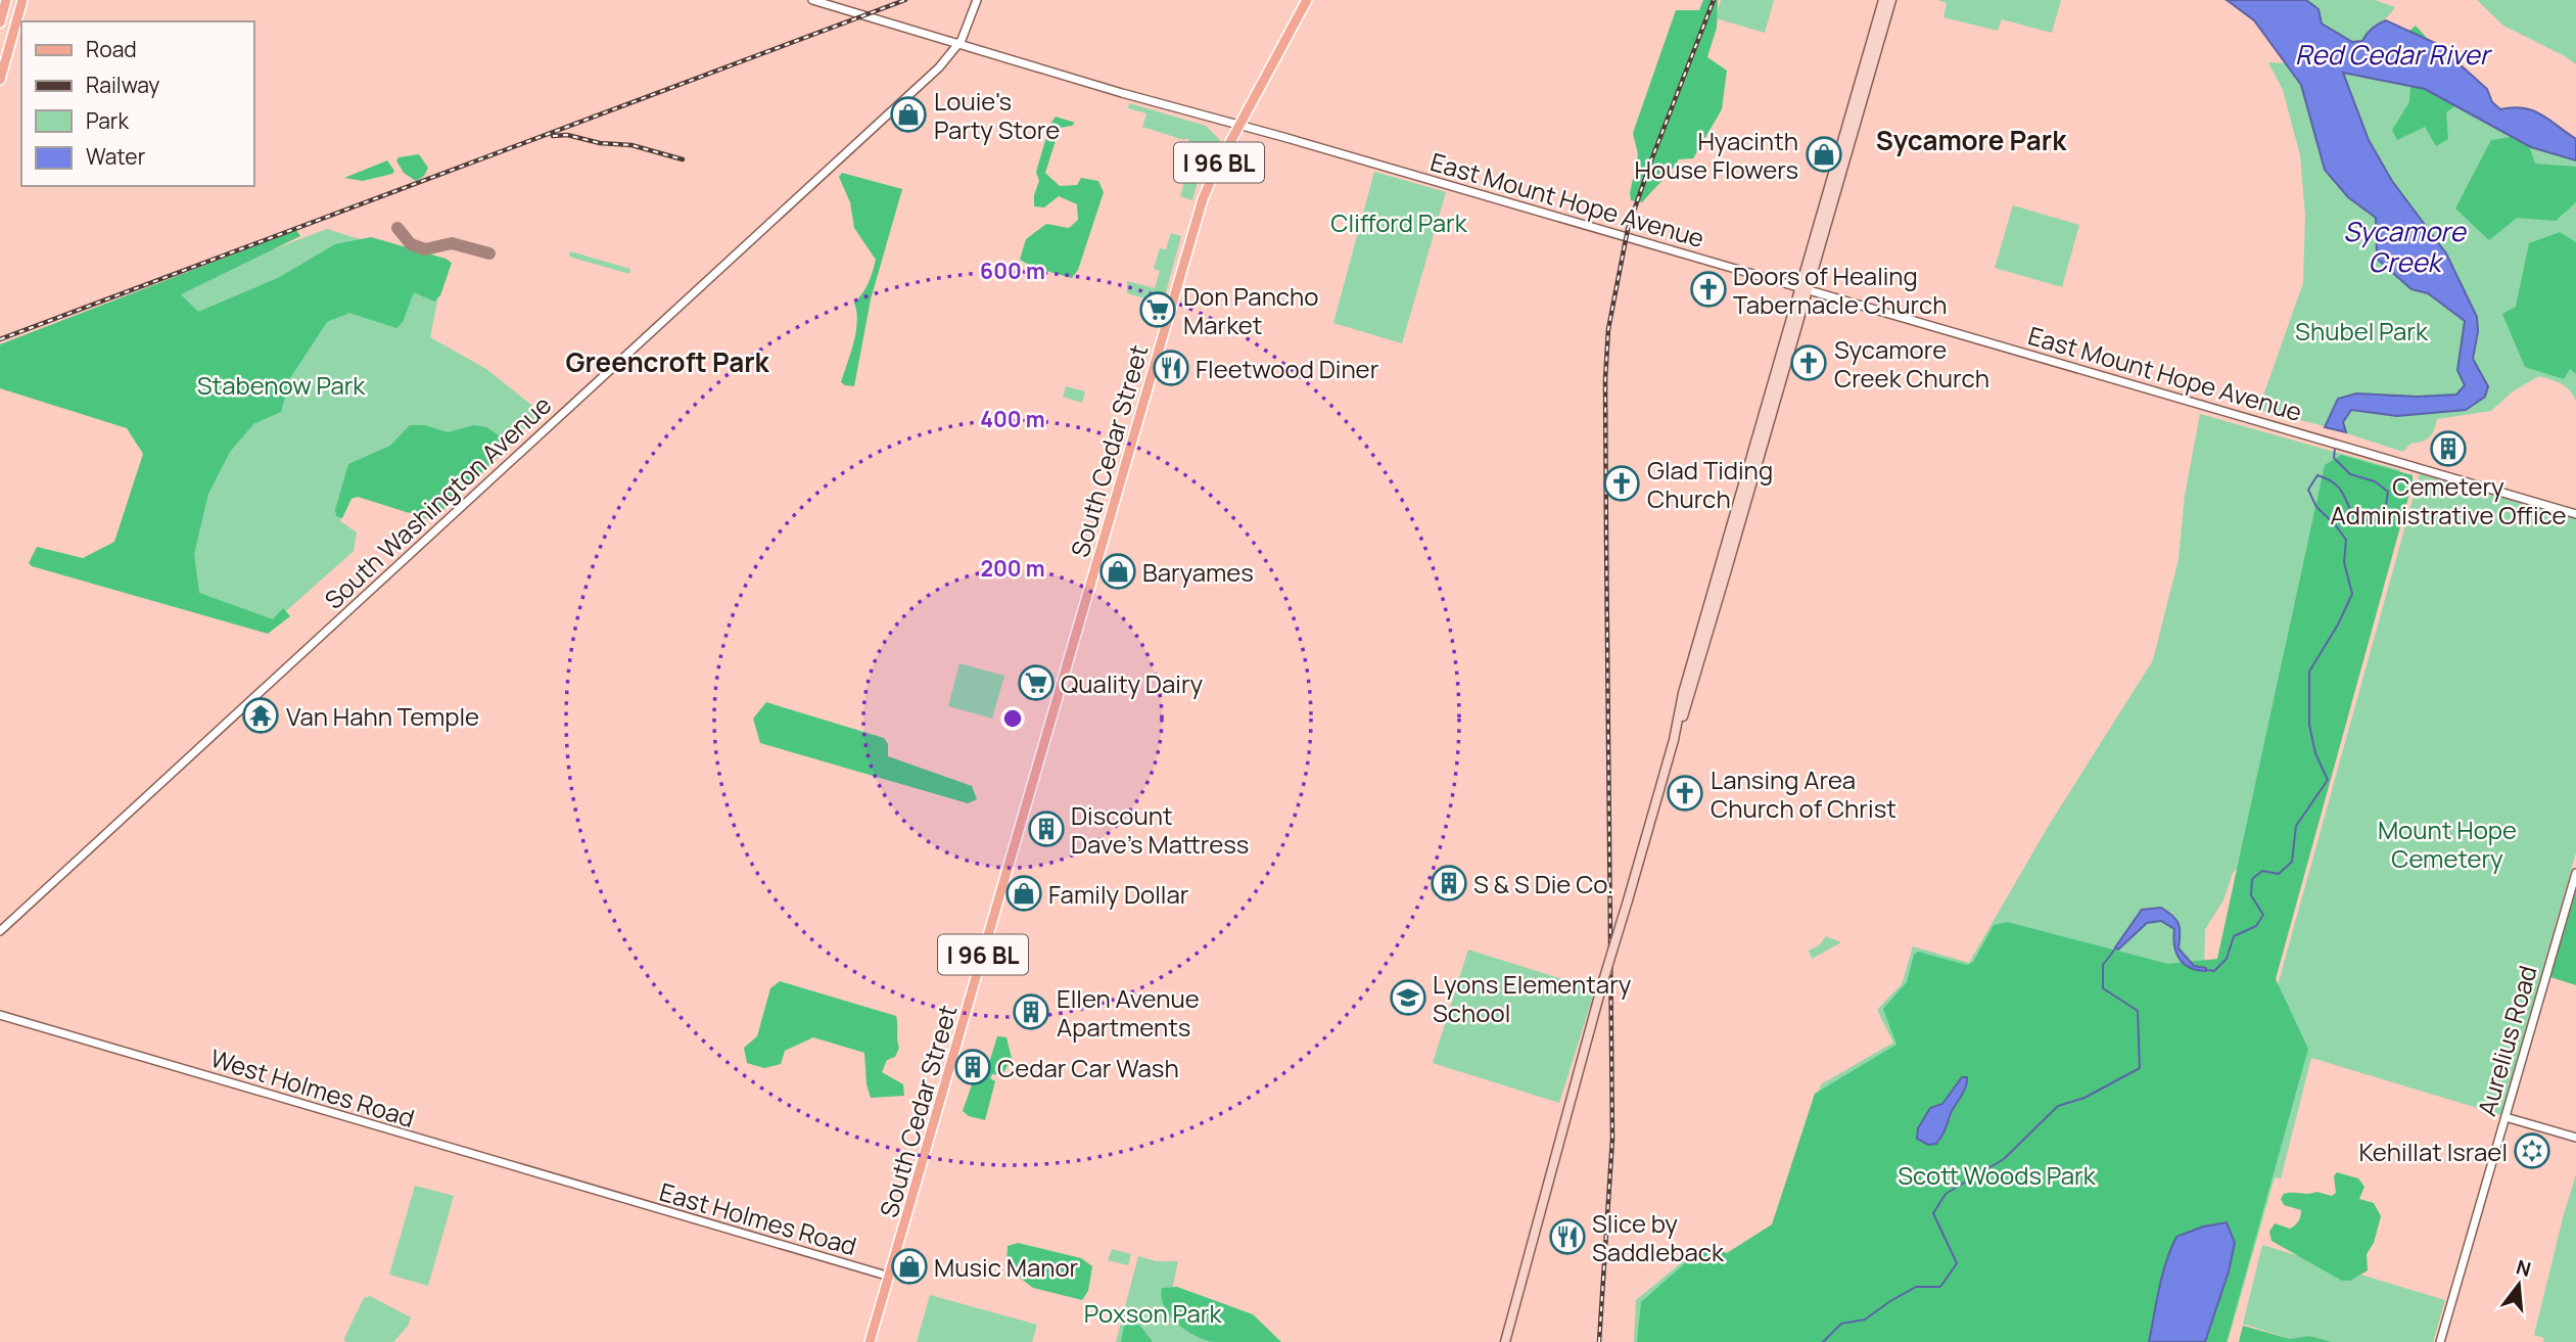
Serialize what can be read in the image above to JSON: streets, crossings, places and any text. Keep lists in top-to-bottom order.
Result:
{
  "streets": {
    "main road": ["I 96 BL", "South Cedar Street"],
    "street": [
      "East Mount Hope Avenue",
      "South Washington Avenue",
      "Aurelius Road",
      "West Holmes Road",
      "East Holmes Road"
    ]
  },
  "crossings": [
    ["East Mount Hope Avenue", "South Cedar Street"],
    ["East Mount Hope Avenue", "South Washington Avenue"],
    ["South Cedar Street", "East Holmes Road"],
    ["West Holmes Road", "East Holmes Road"]
  ],
  "districts": ["Sycamore Park", "Greencroft Park"],
  "water": ["Red Cedar River", "Sycamore Creek"],
  "parks": [
    "Clifford Park",
    "Shubel Park",
    "Stabenow Park",
    "Mount Hope Cemetery",
    "Scott Woods Park",
    "Poxson Park"
  ],
  "places": {
    "shop": [
      "Louie's Party Store",
      "Hyacinth House Flowers",
      "Baryames",
      "Family Dollar",
      "Music Manor"
    ],
    "church": [
      "Doors of Healing Tabernacle Church",
      "Sycamore Creek Church",
      "Glad Tiding Church",
      "Lansing Area Church of Christ"
    ],
    "supermarket": ["Don Pancho Market", "Quality Dairy"],
    "restaurant": ["Fleetwood Diner", "Slice by Saddleback"],
    "building": [
      "Cemetery Administrative Office",
      "Discount Dave's Mattress",
      "S & S Die Co.",
      "Ellen Avenue Apartments",
      "Cedar Car Wash"
    ],
    "temple": ["Van Hahn Temple"],
    "school or university": ["Lyons Elementary School"],
    "synagogue": ["Kehillat Israel"]
  },
  "legend": [
    "Road",
    "Railway",
    "Park",
    "Water"
  ],
  "north": "top",
  "rings": ["600 m", "400 m", "200 m"]
}
